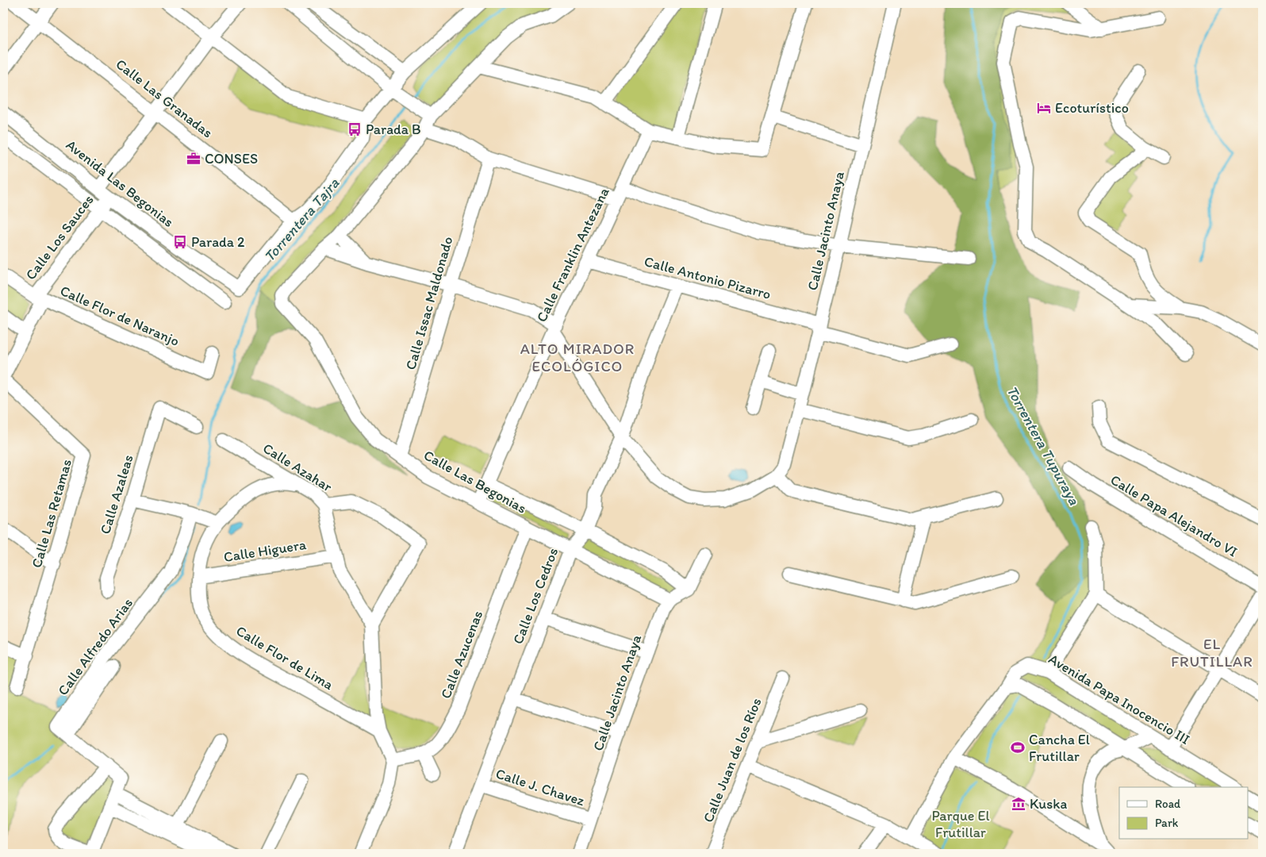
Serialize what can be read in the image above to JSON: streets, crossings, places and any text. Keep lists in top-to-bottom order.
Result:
{
  "streets": {
    "street": [
      "Calle Las Granadas",
      "Avenida Las Begonias",
      "Calle Jacinto Anaya",
      "Calle Los Sauces",
      "Calle Franklin Antezana",
      "Calle Antonio Pizarro",
      "Calle Issac Maldonado",
      "Calle Flor de Naranjo",
      "Calle Azahar",
      "Calle Las Begonias",
      "Calle Azaleas",
      "Calle Las Retamas",
      "Calle Papa Alejandro VI",
      "Calle Higuera",
      "Calle Los Cedros",
      "Calle Alfredo Arias",
      "Calle Azucenas",
      "Calle Flor de Lima",
      "Avenida Papa Inocencio III",
      "Calle Juan de los Ríos",
      "Calle J. Chavez"
    ]
  },
  "crossings": [
    ["Calle Las Granadas", "Avenida Las Begonias"],
    ["Calle Las Granadas", "Calle Los Sauces"],
    ["Avenida Las Begonias", "Calle Los Sauces"],
    ["Calle Jacinto Anaya", "Calle Antonio Pizarro"],
    ["Calle Jacinto Anaya", "Calle Las Begonias"],
    ["Calle Jacinto Anaya", "Calle J. Chavez"],
    ["Calle Los Sauces", "Calle Flor de Naranjo"],
    ["Calle Los Sauces", "Calle Las Retamas"],
    ["Calle Franklin Antezana", "Calle Antonio Pizarro"],
    ["Calle Franklin Antezana", "Calle Las Begonias"],
    ["Calle Antonio Pizarro", "Calle Los Cedros"],
    ["Calle Issac Maldonado", "Calle Las Begonias"],
    ["Calle Azahar", "Calle Flor de Lima"],
    ["Calle Las Begonias", "Calle Los Cedros"],
    ["Calle Las Begonias", "Calle Azucenas"],
    ["Calle Higuera", "Calle Flor de Lima"],
    ["Calle Los Cedros", "Calle J. Chavez"]
  ],
  "districts": ["ALTO MIRADOR ECOLÓGICO", "EL FRUTILLAR"],
  "water": ["Torrentera Tajra", "Torrentera Tupuraya"],
  "parks": ["Parque El Frutillar"],
  "places": {
    "hotel": ["Ecoturístico"],
    "bus stop": ["Parada B", "Parada 2"],
    "office": ["CONSES"],
    "sports": ["Cancha El Frutillar"],
    "museum": ["Kuska"]
  },
  "legend": ["Road", "Park"]
}
